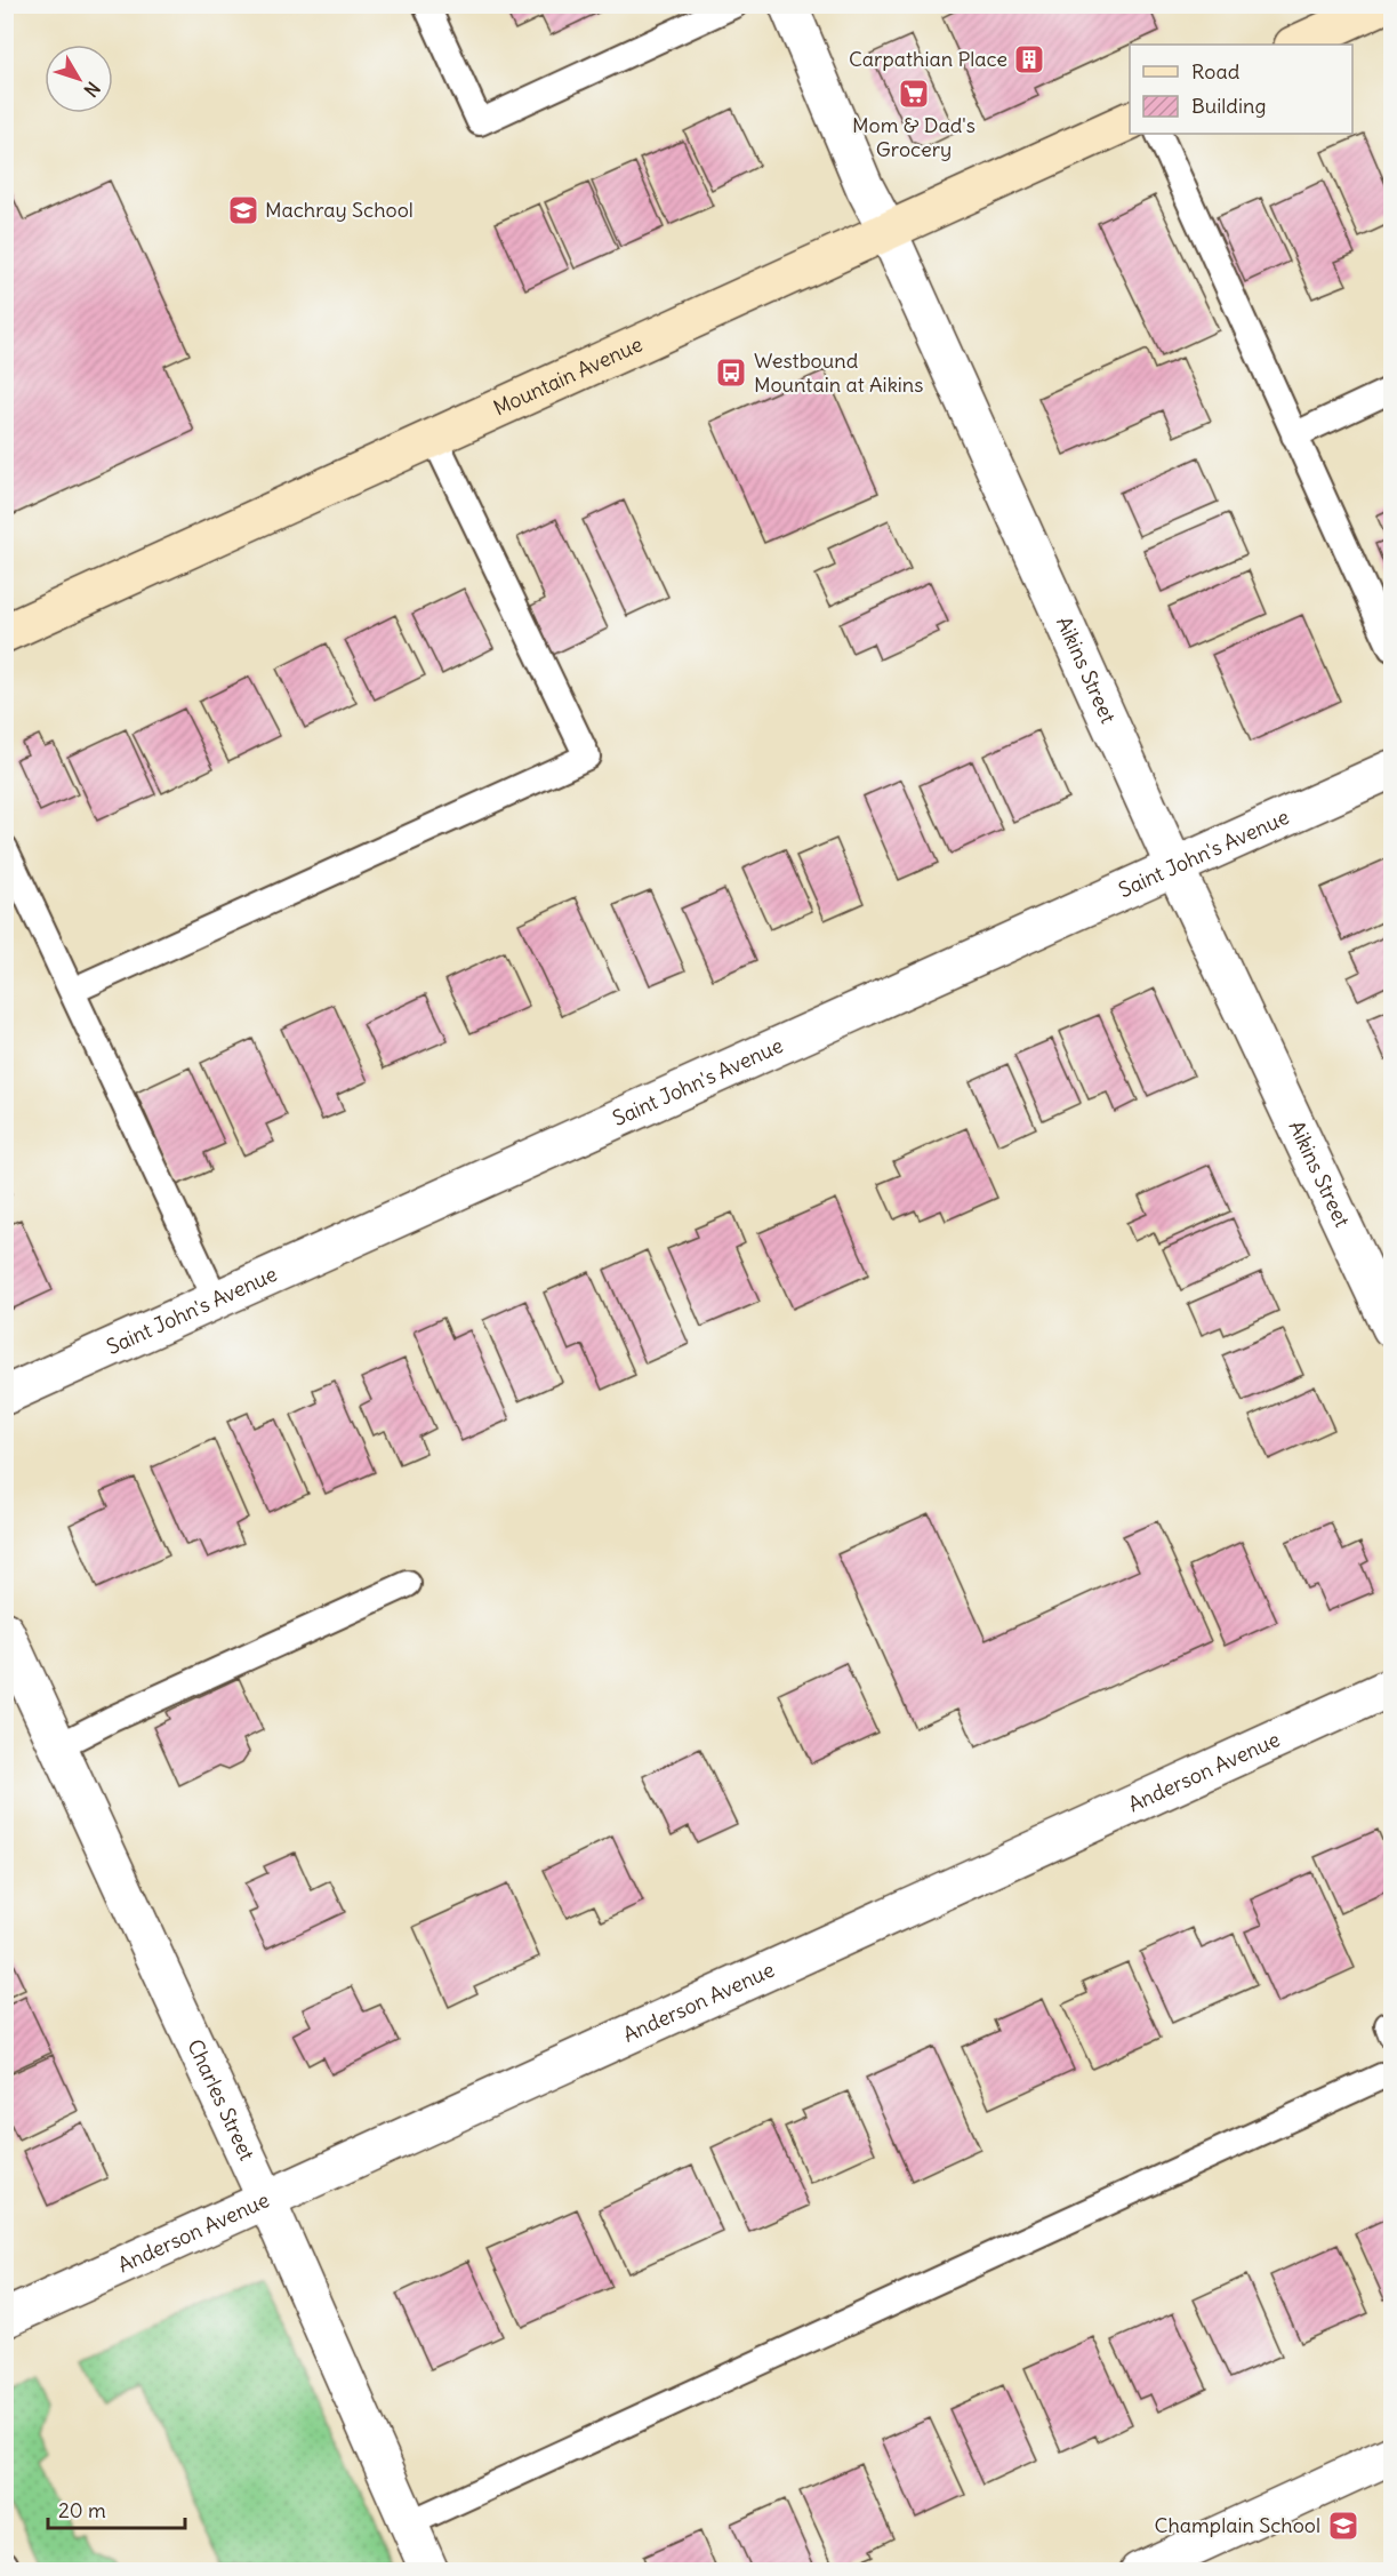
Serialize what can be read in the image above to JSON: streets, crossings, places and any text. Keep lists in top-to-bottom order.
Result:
{
  "streets": {
    "main road": ["Mountain Avenue"],
    "street": [
      "Aikins Street",
      "Saint John's Avenue",
      "Anderson Avenue",
      "Charles Street"
    ]
  },
  "crossings": [
    ["Mountain Avenue", "Aikins Street"],
    ["Aikins Street", "Saint John's Avenue"],
    ["Anderson Avenue", "Charles Street"]
  ],
  "places": {
    "building": ["Carpathian Place"],
    "supermarket": ["Mom & Dad's Grocery"],
    "school or university": ["Machray School", "Champlain School"],
    "bus stop": ["Westbound Mountain at Aikins"]
  },
  "legend": ["Road", "Building"],
  "scale_bar": "20 m",
  "north": "bottom right"
}
